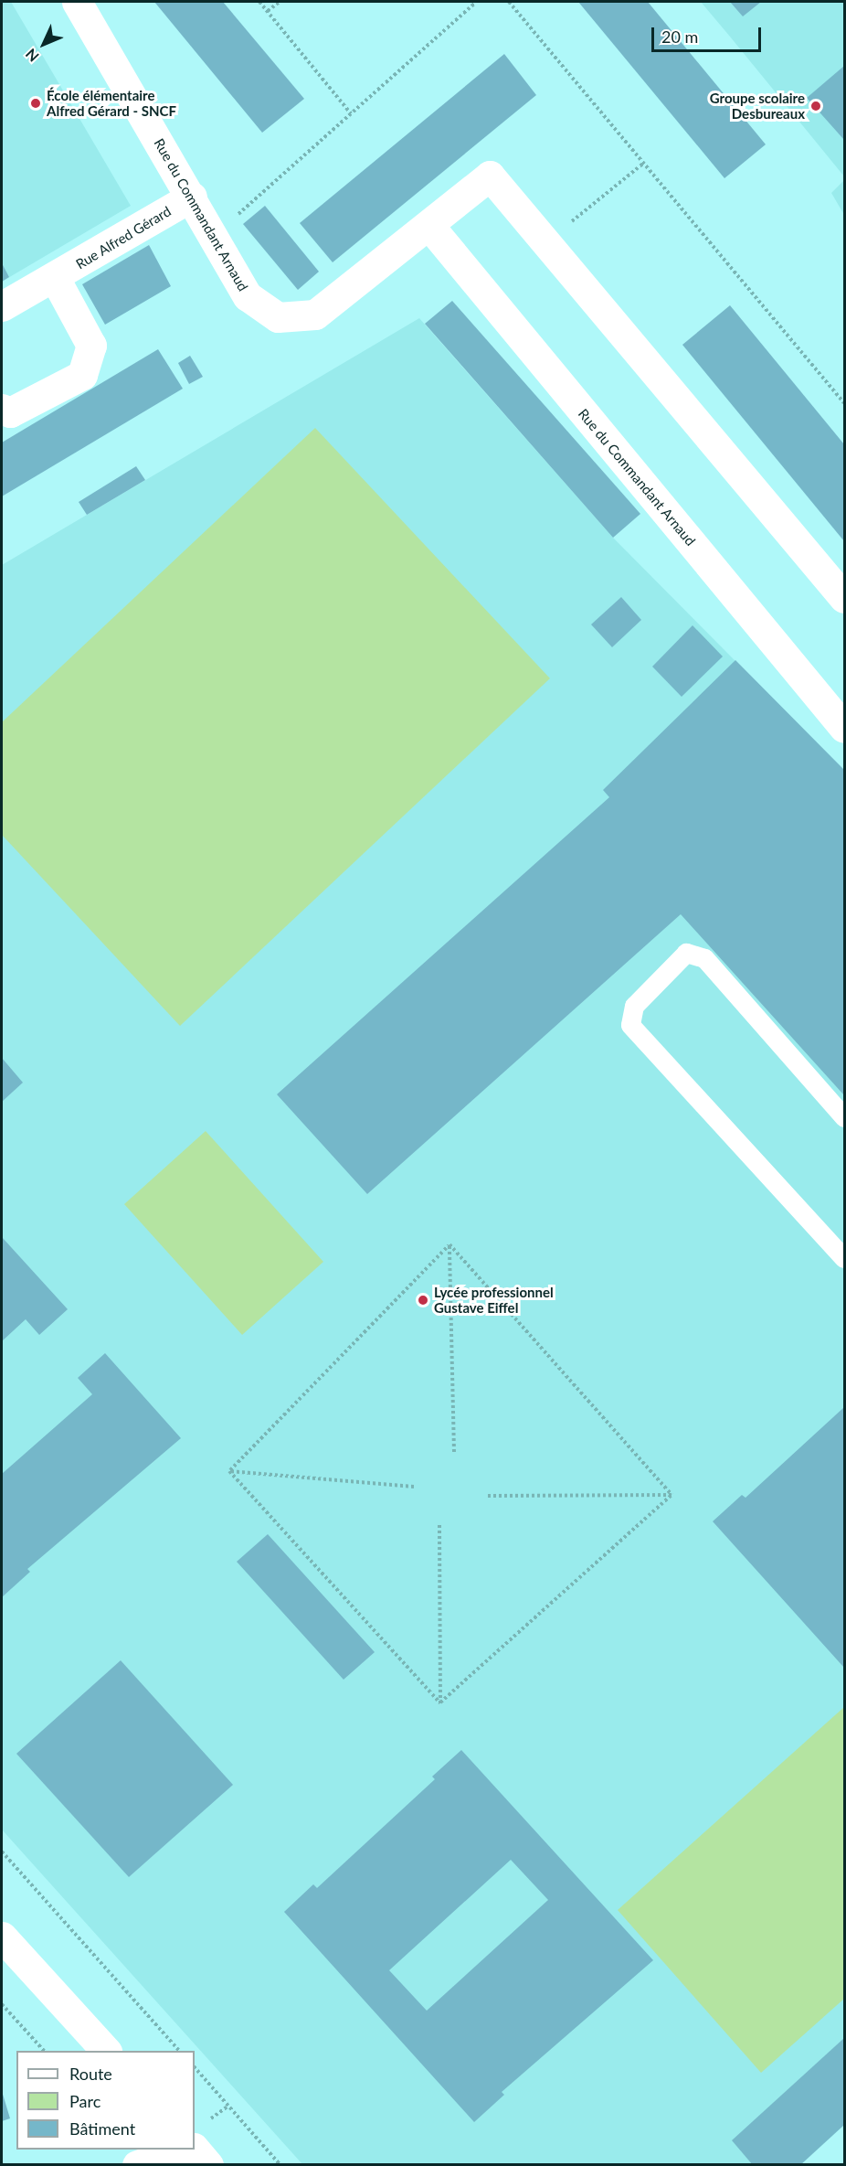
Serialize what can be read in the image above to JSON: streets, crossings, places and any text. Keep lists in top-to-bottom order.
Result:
{
  "streets": {
    "street": ["Rue du Commandant Arnaud", "Rue Alfred Gérard"]
  },
  "crossings": [
    ["Rue du Commandant Arnaud", "Rue Alfred Gérard"]
  ],
  "places": ["École élémentaire Alfred Gérard - SNCF", "Groupe scolaire Desbureaux", "Lycée professionnel Gustave Eiffel"],
  "legend": ["Route", "Parc", "Bâtiment"],
  "scale_bar": "20 m",
  "north": "bottom left"
}
